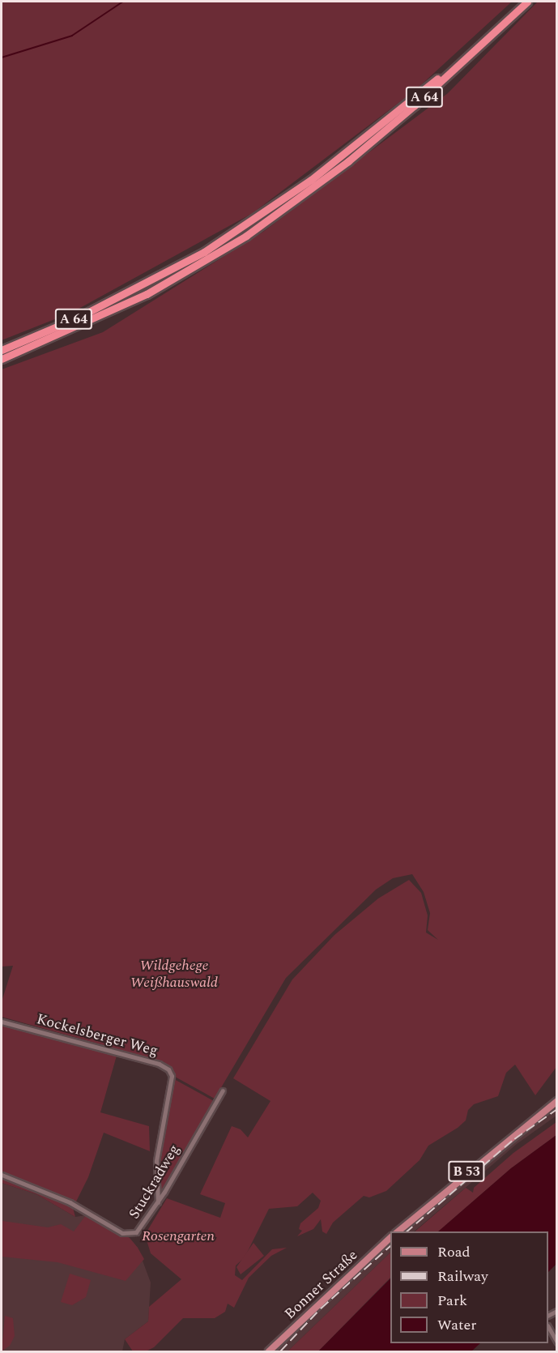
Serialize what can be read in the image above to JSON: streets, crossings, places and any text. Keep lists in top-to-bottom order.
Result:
{
  "streets": {
    "highway": ["A 64"],
    "main road": ["B 53", "Bonner Straße"],
    "street": ["Kockelsberger Weg", "Stuckradweg"]
  },
  "crossings": [
    ["Kockelsberger Weg", "Stuckradweg"]
  ],
  "parks": ["Wildgehege Weißhauswald", "Rosengarten"],
  "legend": [
    "Road",
    "Railway",
    "Park",
    "Water"
  ]
}
